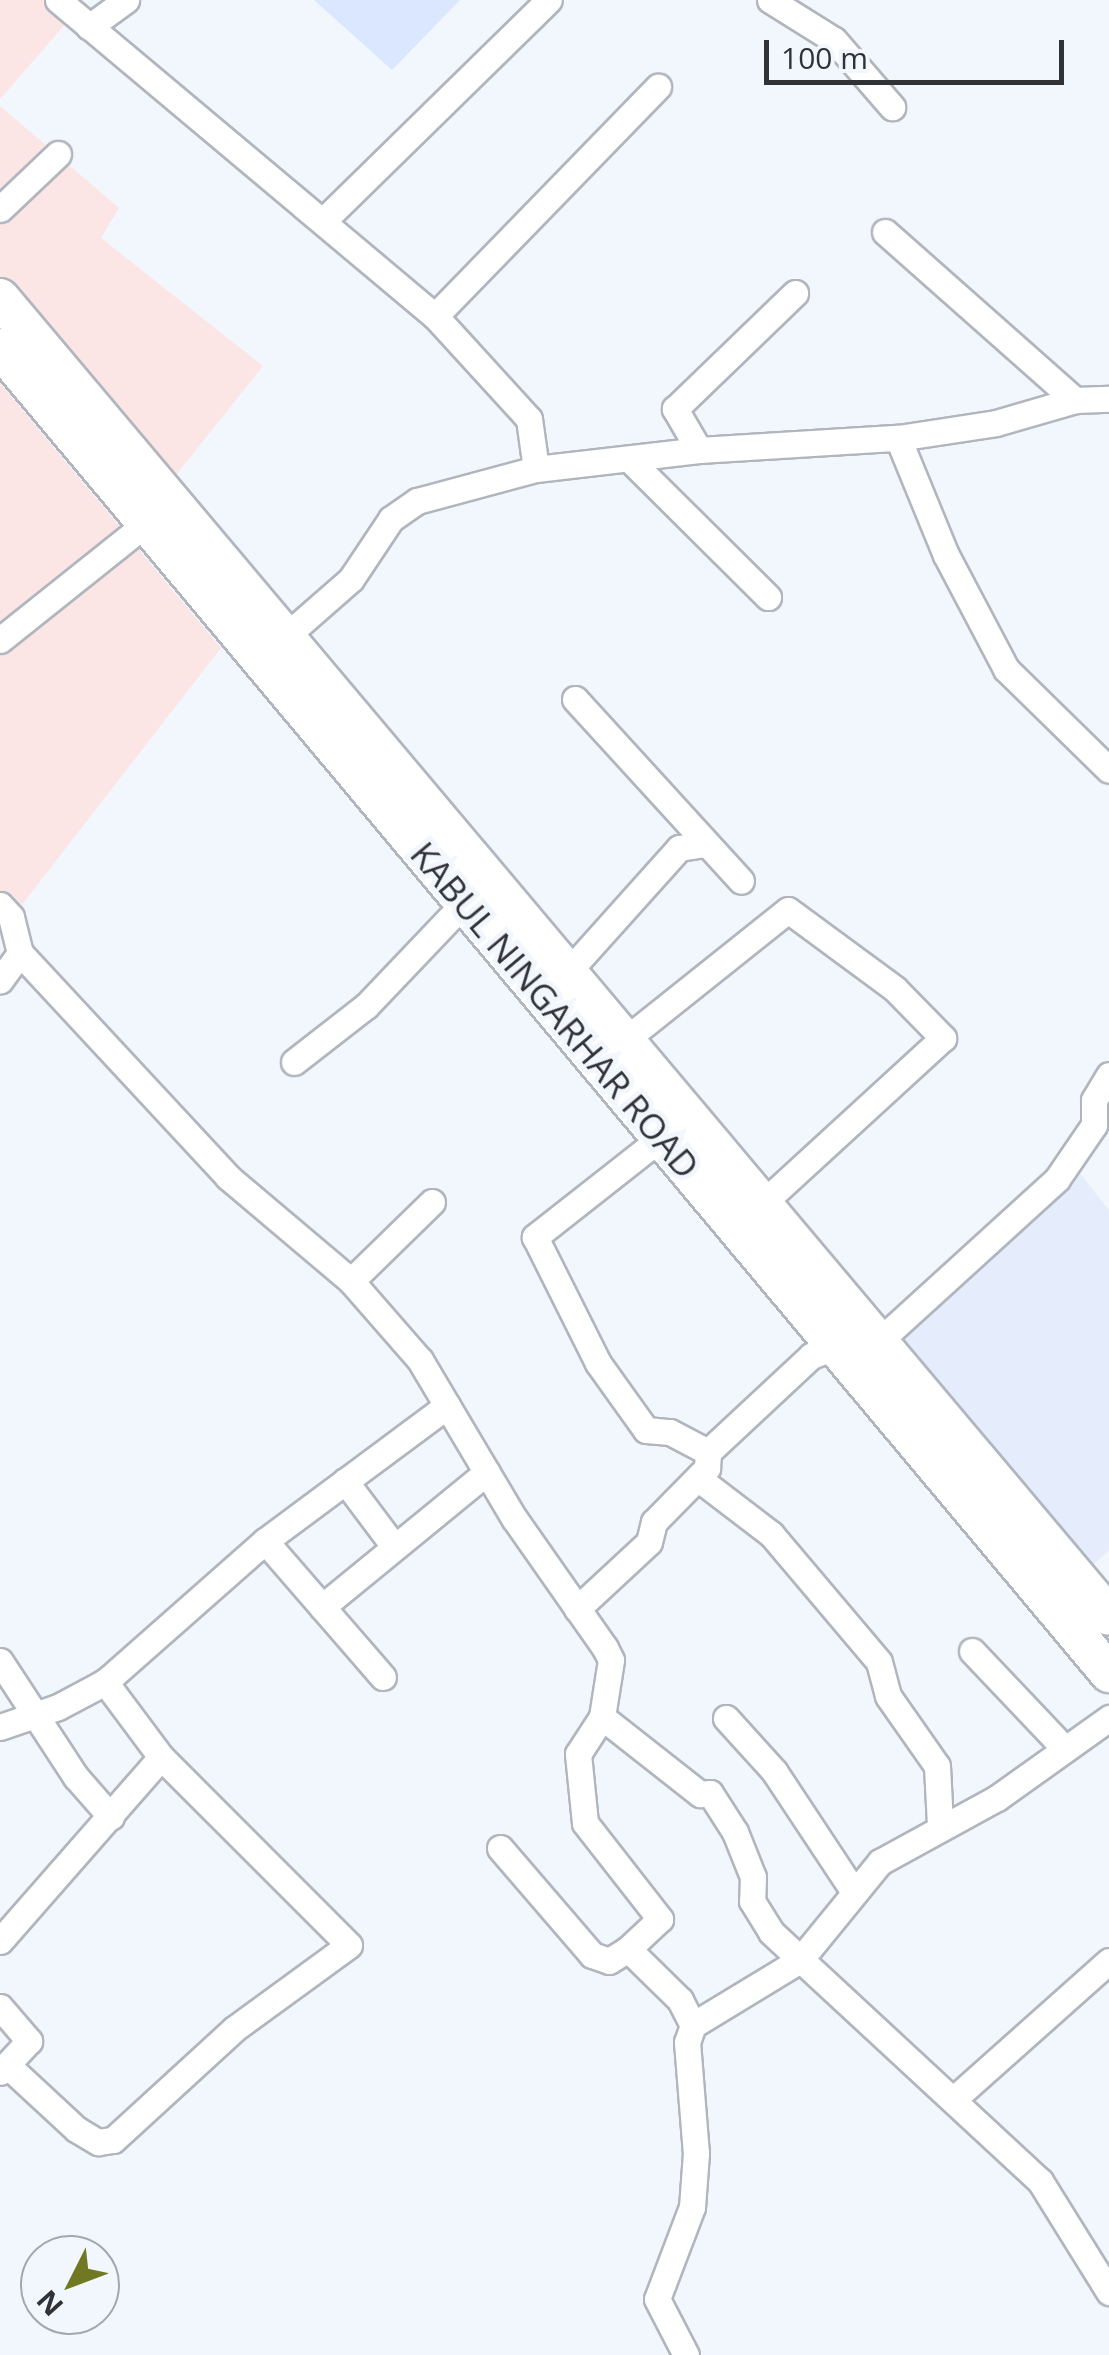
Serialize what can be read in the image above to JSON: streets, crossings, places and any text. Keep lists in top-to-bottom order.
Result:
{
  "streets": {
    "highway": ["KABUL NINGARHAR ROAD"]
  },
  "scale_bar": "100 m",
  "north": "bottom left"
}
